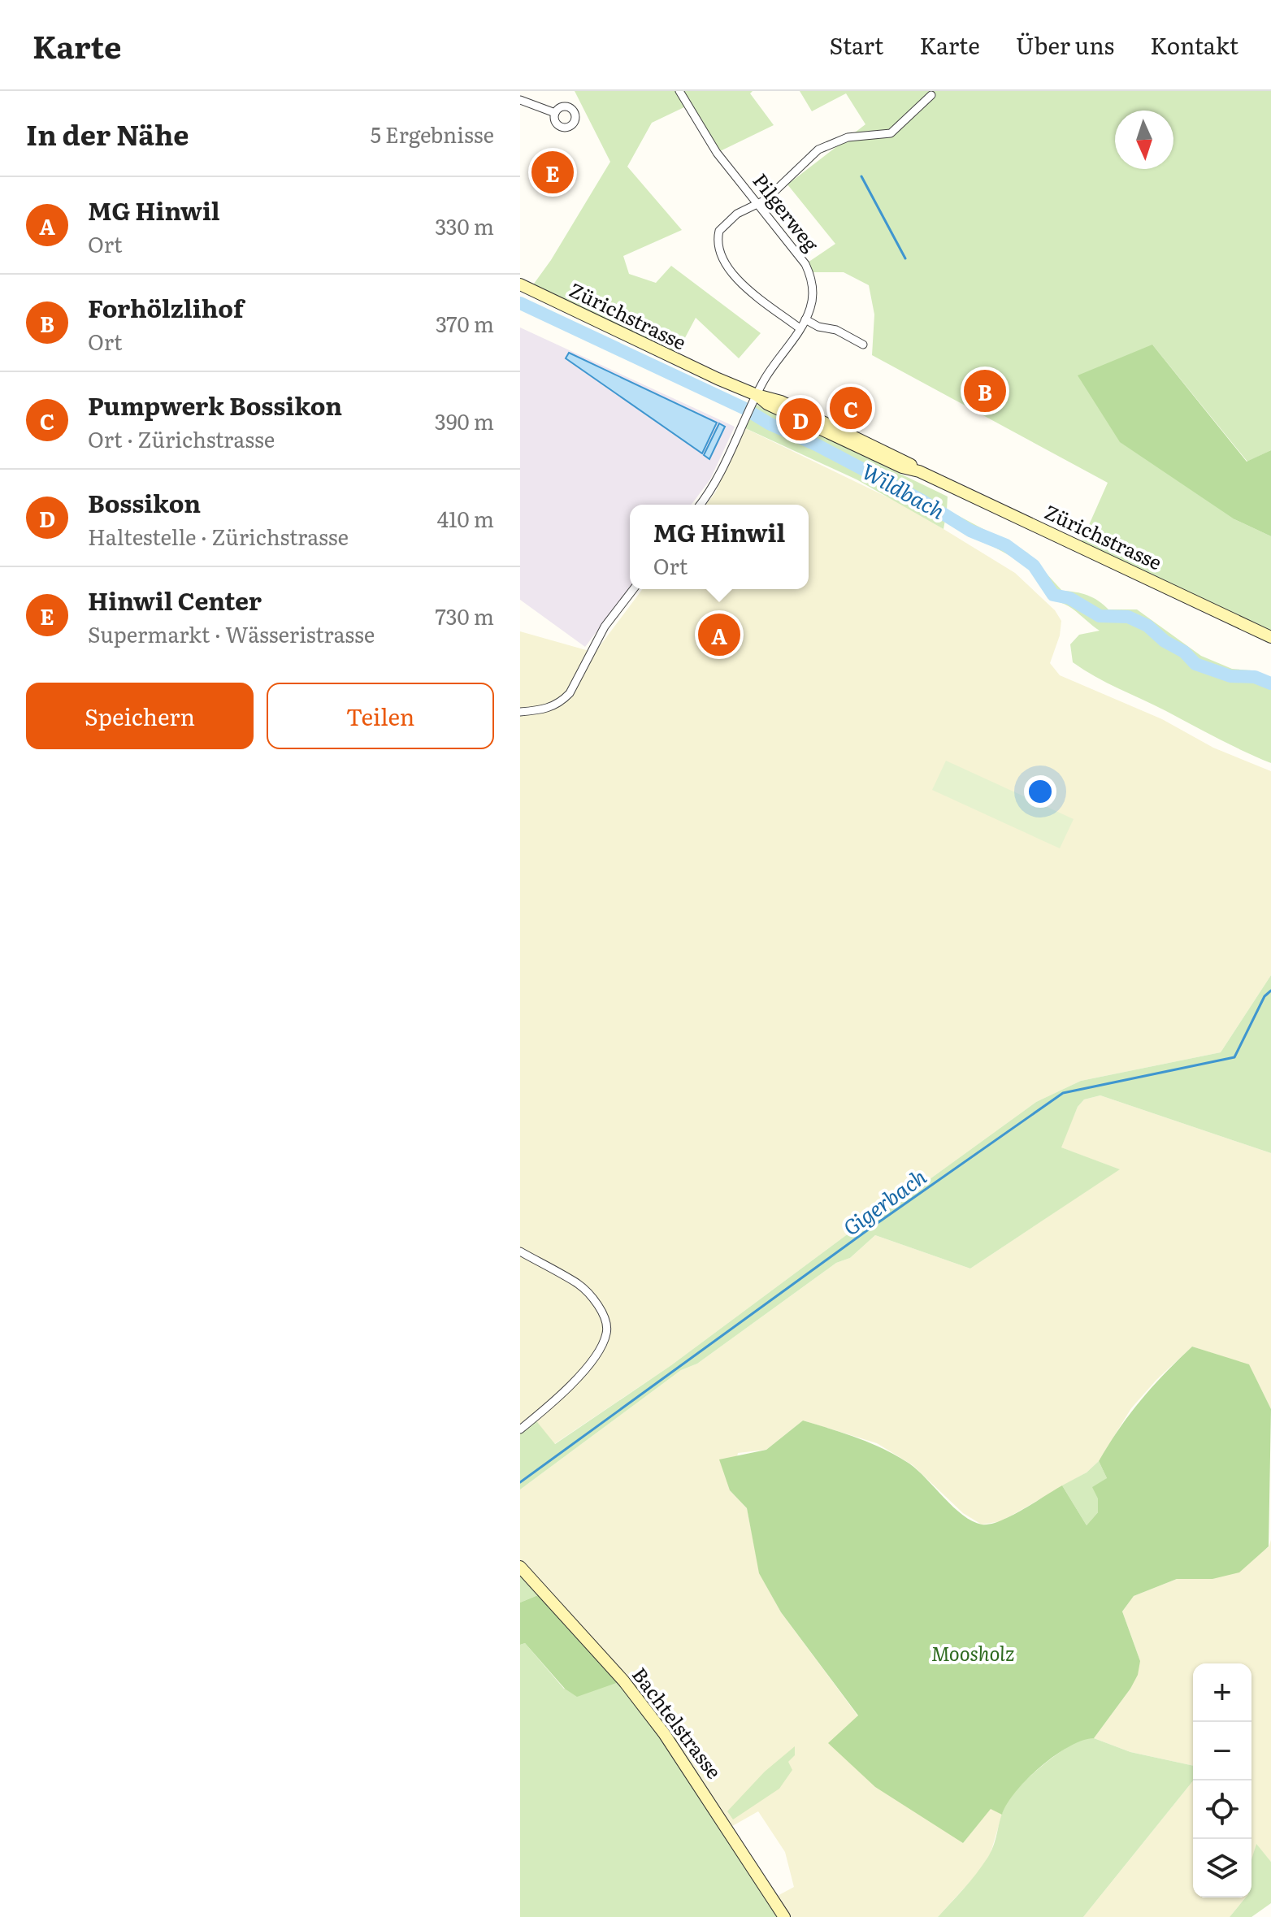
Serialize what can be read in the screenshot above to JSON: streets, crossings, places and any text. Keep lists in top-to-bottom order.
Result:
{
  "streets": {
    "main road": ["Zürichstrasse", "Bachtelstrasse"],
    "street": ["Pilgerweg"]
  },
  "crossings": [
    ["Pilgerweg", "Zürichstrasse"]
  ],
  "water": ["Wildbach", "Gigerbach"],
  "parks": ["Moosholz"],
  "north": "bottom",
  "page": {
    "header": "Karte",
    "nav": [
      "Start",
      "Karte",
      "Über uns",
      "Kontakt"
    ],
    "heading": ["In der Nähe", "5 Ergebnisse"],
    "pins": [
      "E",
      "B",
      "C",
      "D",
      "A"
    ],
    "list": [
      {
        "mark": "A",
        "name": "MG Hinwil",
        "note": "Ort",
        "value": "330 m"
      },
      {
        "mark": "B",
        "name": "Forhölzlihof",
        "note": "Ort",
        "value": "370 m"
      },
      {
        "mark": "C",
        "name": "Pumpwerk Bossikon",
        "note": "Ort · Zürichstrasse",
        "value": "390 m"
      },
      {
        "mark": "D",
        "name": "Bossikon",
        "note": "Haltestelle · Zürichstrasse",
        "value": "410 m"
      },
      {
        "mark": "E",
        "name": "Hinwil Center",
        "note": "Supermarkt · Wässeristrasse",
        "value": "730 m"
      }
    ],
    "popup": ["MG Hinwil", "Ort"],
    "buttons": ["Speichern", "Teilen"],
    "map_buttons": ["+", "−"]
  }
}
